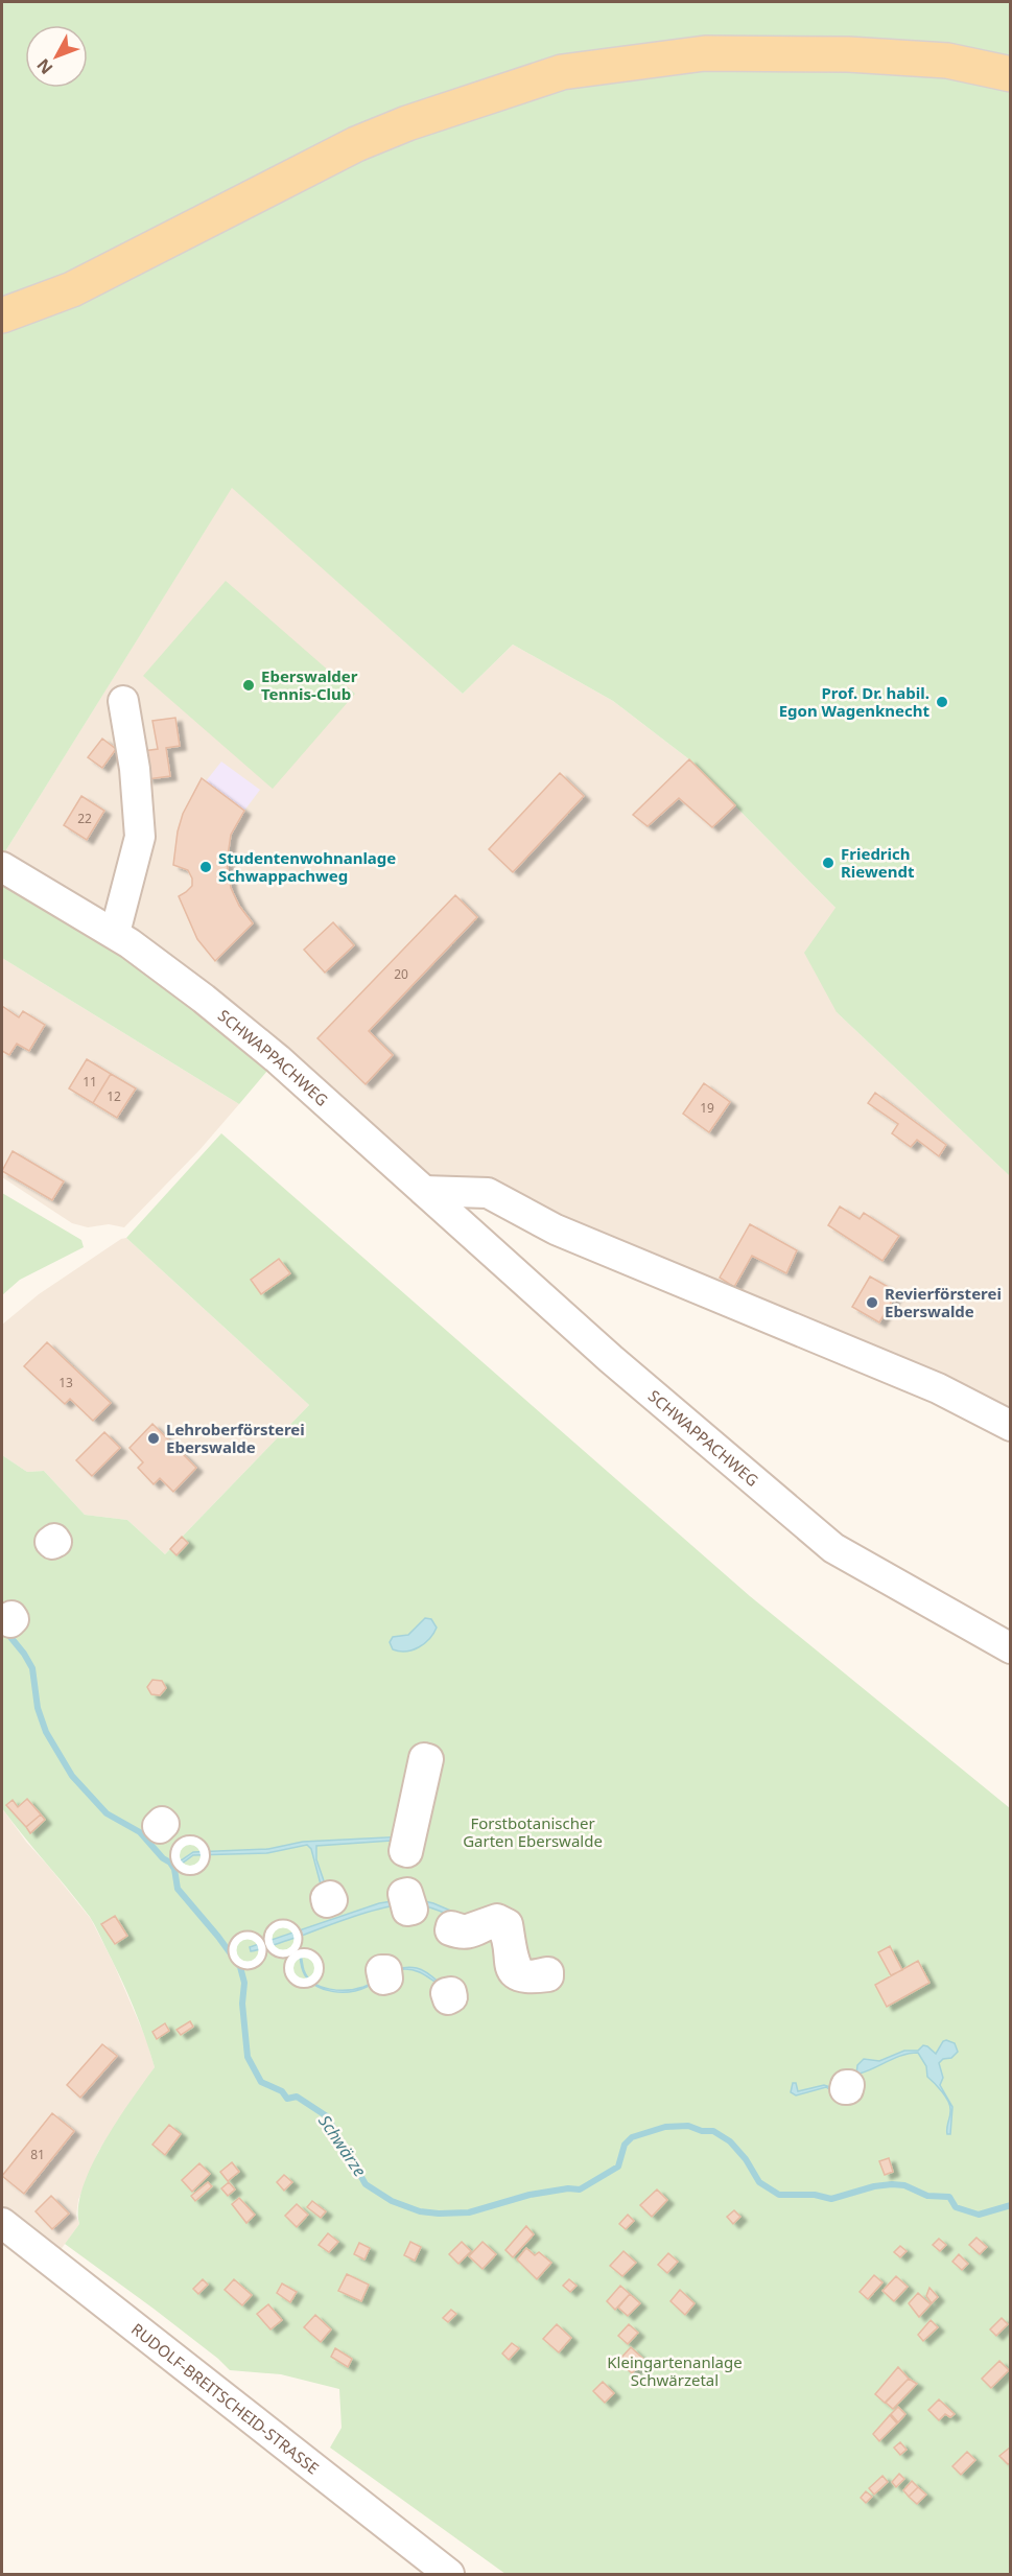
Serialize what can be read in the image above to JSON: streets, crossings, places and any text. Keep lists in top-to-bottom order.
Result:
{
  "streets": {
    "street": ["SCHWAPPACHWEG", "RUDOLF-BREITSCHEID-STRASSE"]
  },
  "water": ["Schwärze"],
  "parks": ["Forstbotanischer Garten Eberswalde", "Kleingartenanlage Schwärzetal"],
  "places": [
    "Eberswalder Tennis-Club",
    "Prof. Dr. habil. Egon Wagenknecht",
    "Friedrich Riewendt",
    "Studentenwohnanlage Schwappachweg",
    "Revierförsterei Eberswalde",
    "Lehroberförsterei Eberswalde"
  ],
  "house_numbers": [
    "22",
    "20",
    "11",
    "12",
    "19",
    "13",
    "81"
  ],
  "north": "bottom left"
}
